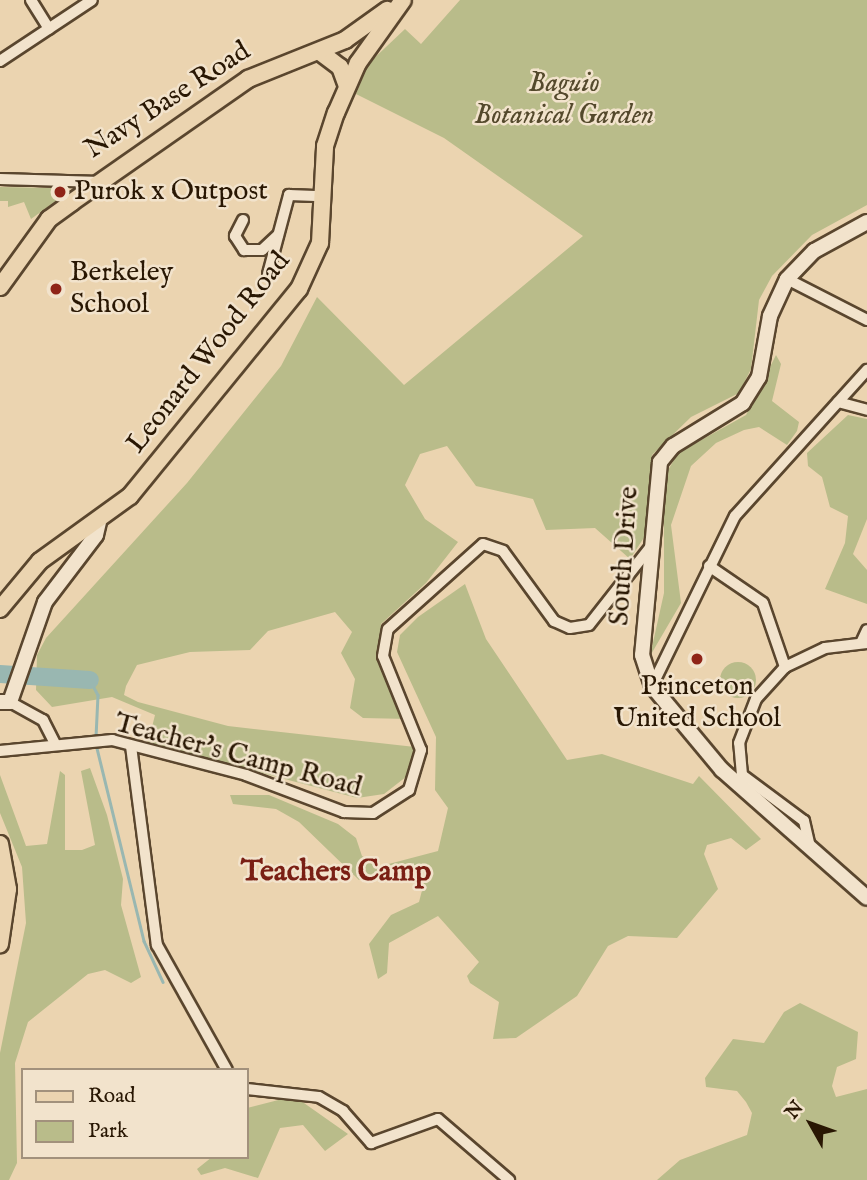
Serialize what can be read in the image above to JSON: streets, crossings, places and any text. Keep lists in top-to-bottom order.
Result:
{
  "streets": {
    "main road": ["Navy Base Road", "Leonard Wood Road", "South Drive"],
    "street": ["Teacher's Camp Road"]
  },
  "crossings": [
    ["Navy Base Road", "Leonard Wood Road"],
    ["South Drive", "Teacher's Camp Road"]
  ],
  "districts": ["Teachers Camp"],
  "parks": ["Baguio Botanical Garden"],
  "places": ["Purok x Outpost", "Berkeley School", "Princeton United School"],
  "legend": ["Road", "Park"],
  "north": "top left"
}
